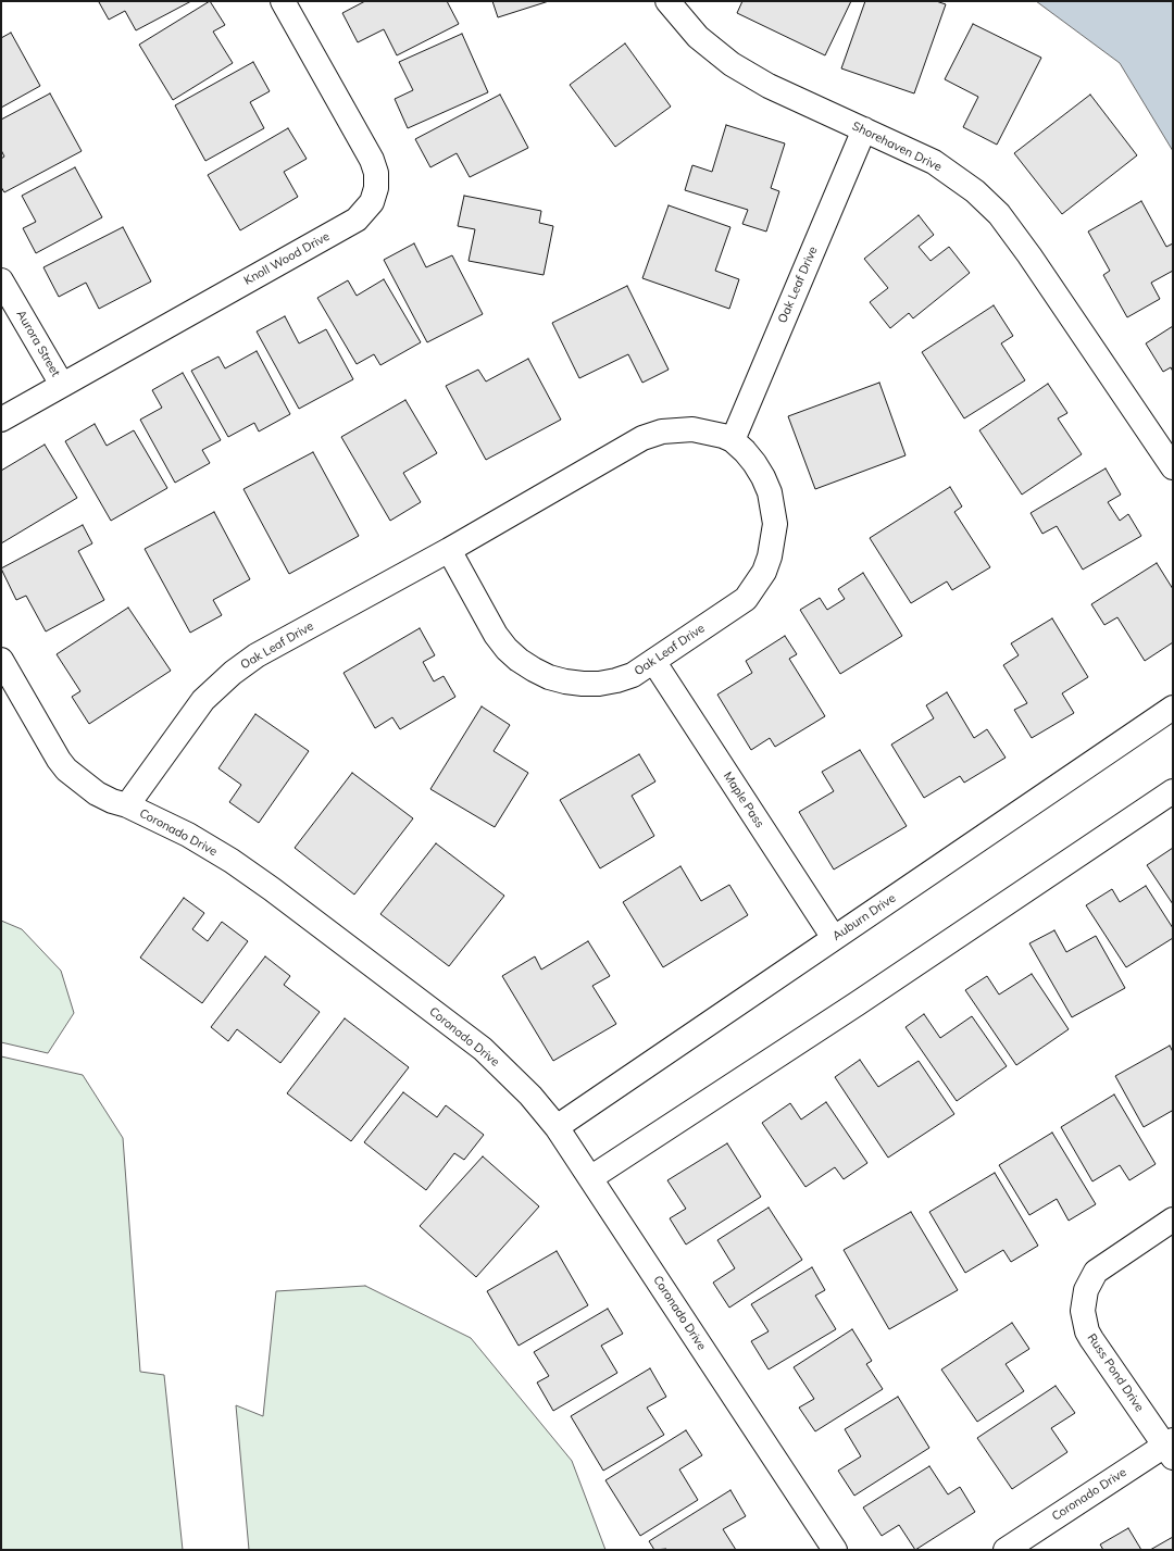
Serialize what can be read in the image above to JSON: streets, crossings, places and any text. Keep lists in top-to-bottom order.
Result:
{
  "streets": {
    "street": [
      "Shorehaven Drive",
      "Knoll Wood Drive",
      "Oak Leaf Drive",
      "Aurora Street",
      "Maple Pass",
      "Coronado Drive",
      "Auburn Drive",
      "Russ Pond Drive"
    ]
  },
  "crossings": [
    ["Shorehaven Drive", "Oak Leaf Drive"],
    ["Knoll Wood Drive", "Aurora Street"],
    ["Oak Leaf Drive", "Maple Pass"],
    ["Oak Leaf Drive", "Coronado Drive"],
    ["Maple Pass", "Auburn Drive"],
    ["Coronado Drive", "Auburn Drive"],
    ["Coronado Drive", "Russ Pond Drive"]
  ]
}
